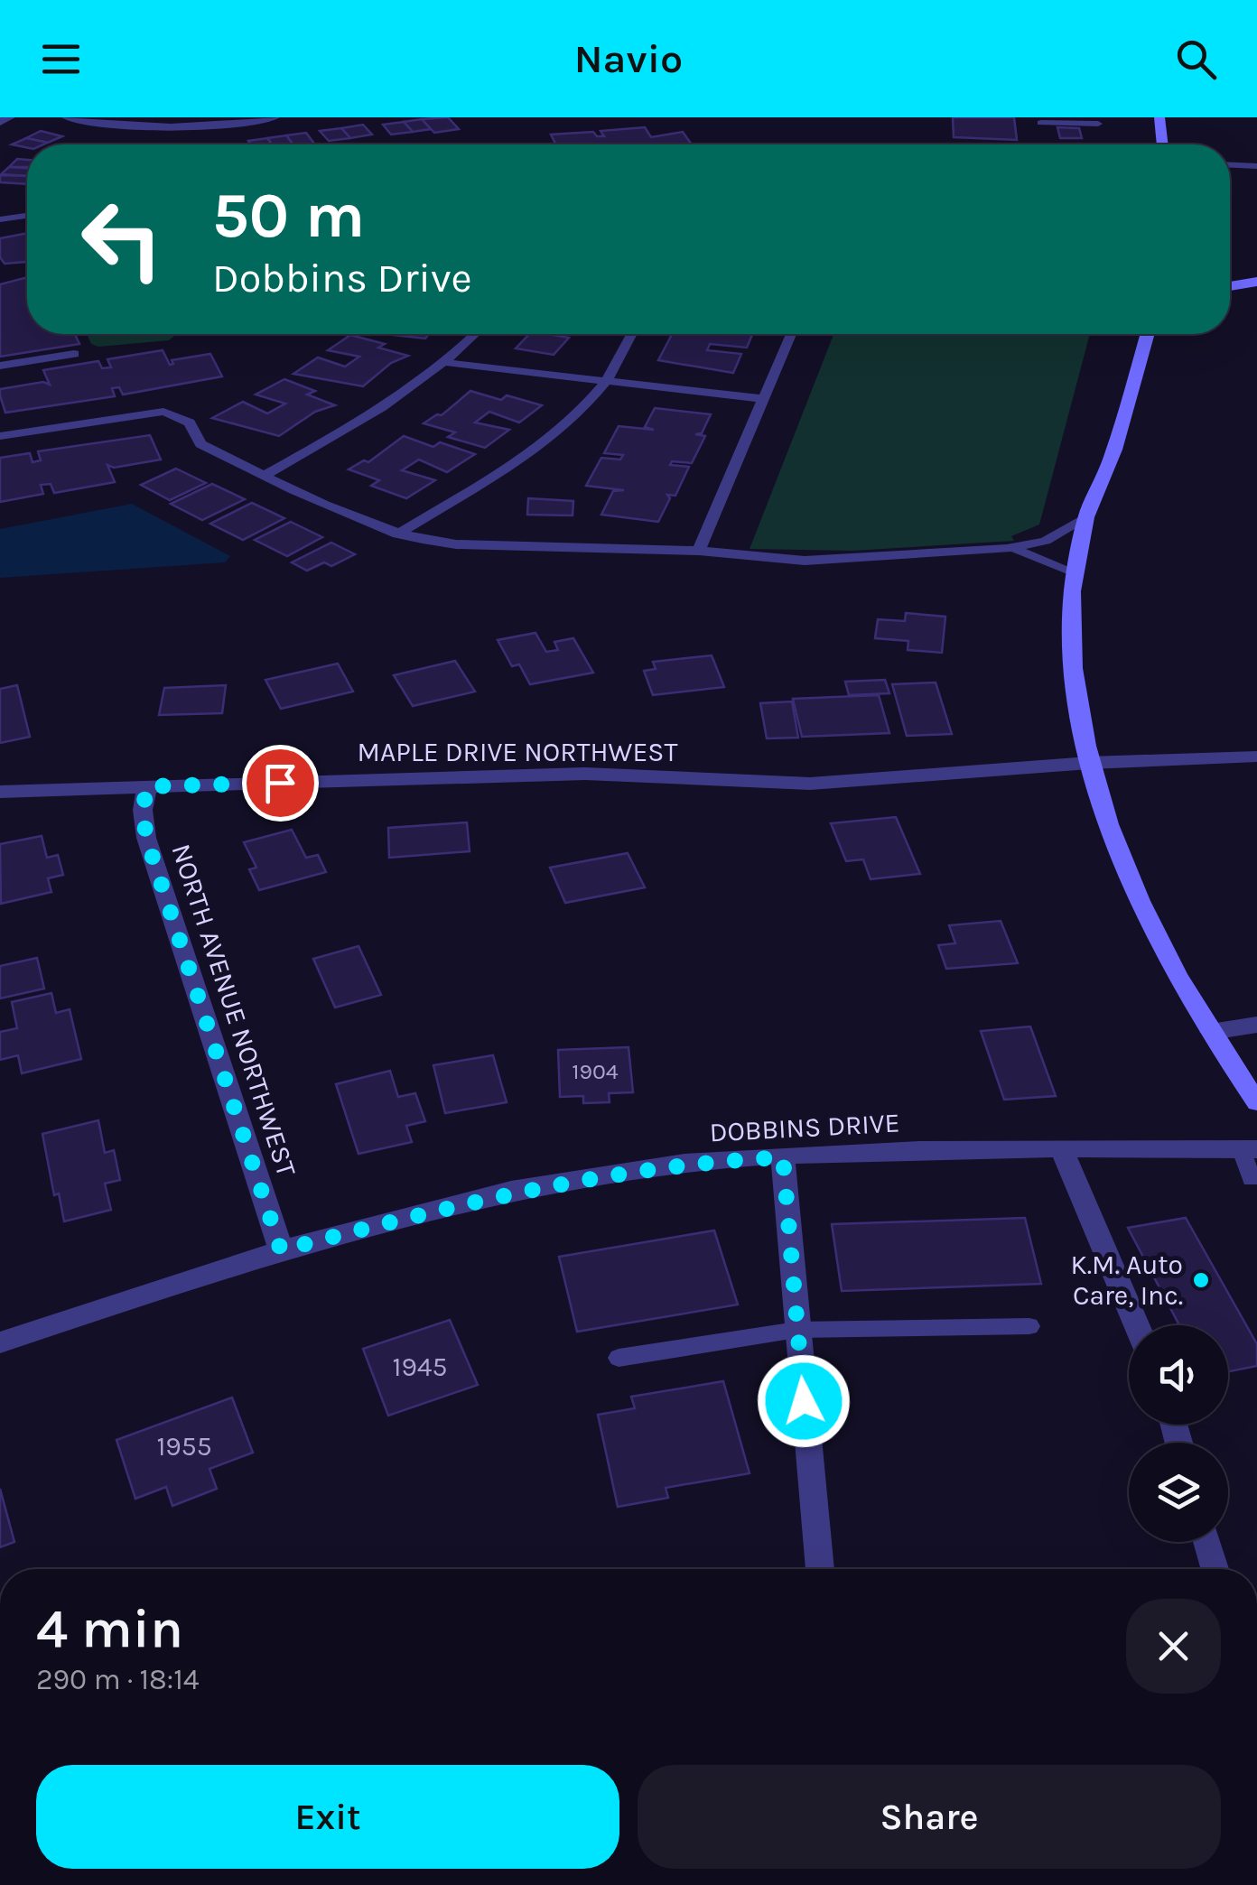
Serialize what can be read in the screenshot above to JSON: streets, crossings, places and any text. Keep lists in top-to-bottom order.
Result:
{
  "streets": {
    "street": ["MAPLE DRIVE NORTHWEST", "NORTH AVENUE NORTHWEST", "DOBBINS DRIVE"]
  },
  "crossings": [
    ["MAPLE DRIVE NORTHWEST", "NORTH AVENUE NORTHWEST"],
    ["NORTH AVENUE NORTHWEST", "DOBBINS DRIVE"]
  ],
  "places": ["K.M. Auto Care, Inc."],
  "house_numbers": ["1904", "1945", "1955"],
  "page": {
    "header": "Navio",
    "turn": ["50 m", "Dobbins Drive"],
    "heading": ["4 min", "290 m · 18:14"],
    "buttons": ["Exit", "Share"]
  }
}
